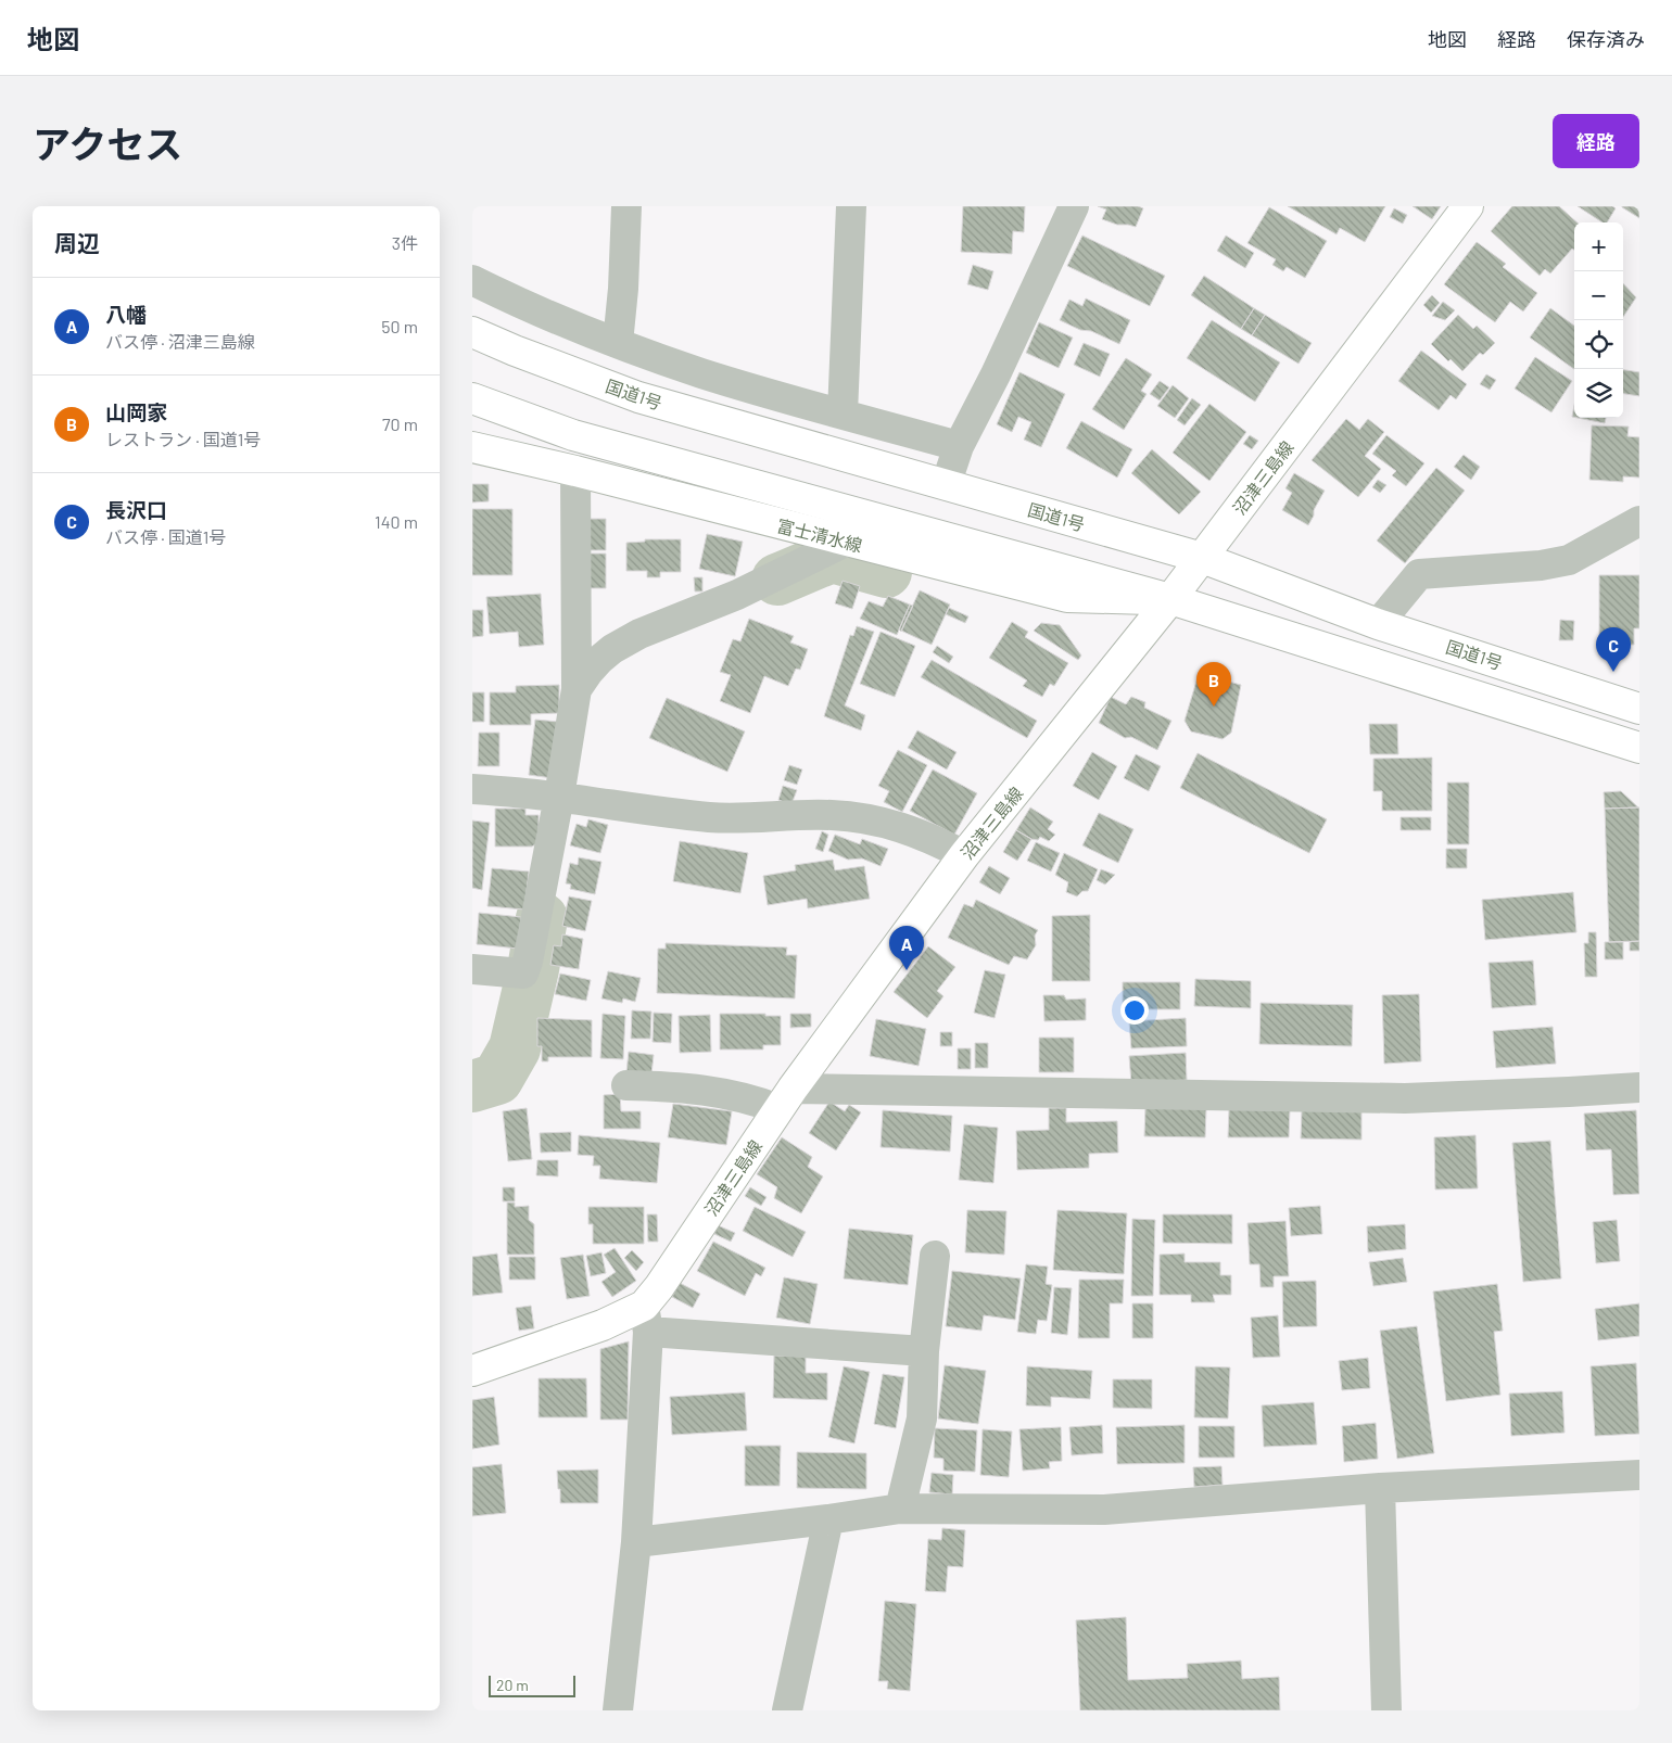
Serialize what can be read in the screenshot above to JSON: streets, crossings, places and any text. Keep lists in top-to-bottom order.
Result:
{
  "streets": {
    "main road": ["国道1号", "沼津三島線", "富士清水線"]
  },
  "crossings": [
    ["国道1号", "沼津三島線"],
    ["沼津三島線", "富士清水線"]
  ],
  "scale_bar": "20 m",
  "page": {
    "header": "地図",
    "nav": ["地図", "経路", "保存済み"],
    "title": "アクセス",
    "buttons": "経路",
    "heading": ["周辺", "3件"],
    "map_buttons": ["+", "−"],
    "list": [
      {
        "mark": "A",
        "name": "八幡",
        "note": "バス停 · 沼津三島線",
        "value": "50 m"
      },
      {
        "mark": "B",
        "name": "山岡家",
        "note": "レストラン · 国道1号",
        "value": "70 m"
      },
      {
        "mark": "C",
        "name": "長沢口",
        "note": "バス停 · 国道1号",
        "value": "140 m"
      }
    ],
    "pins": ["C", "B", "A"],
    "scale": "20 m"
  }
}
